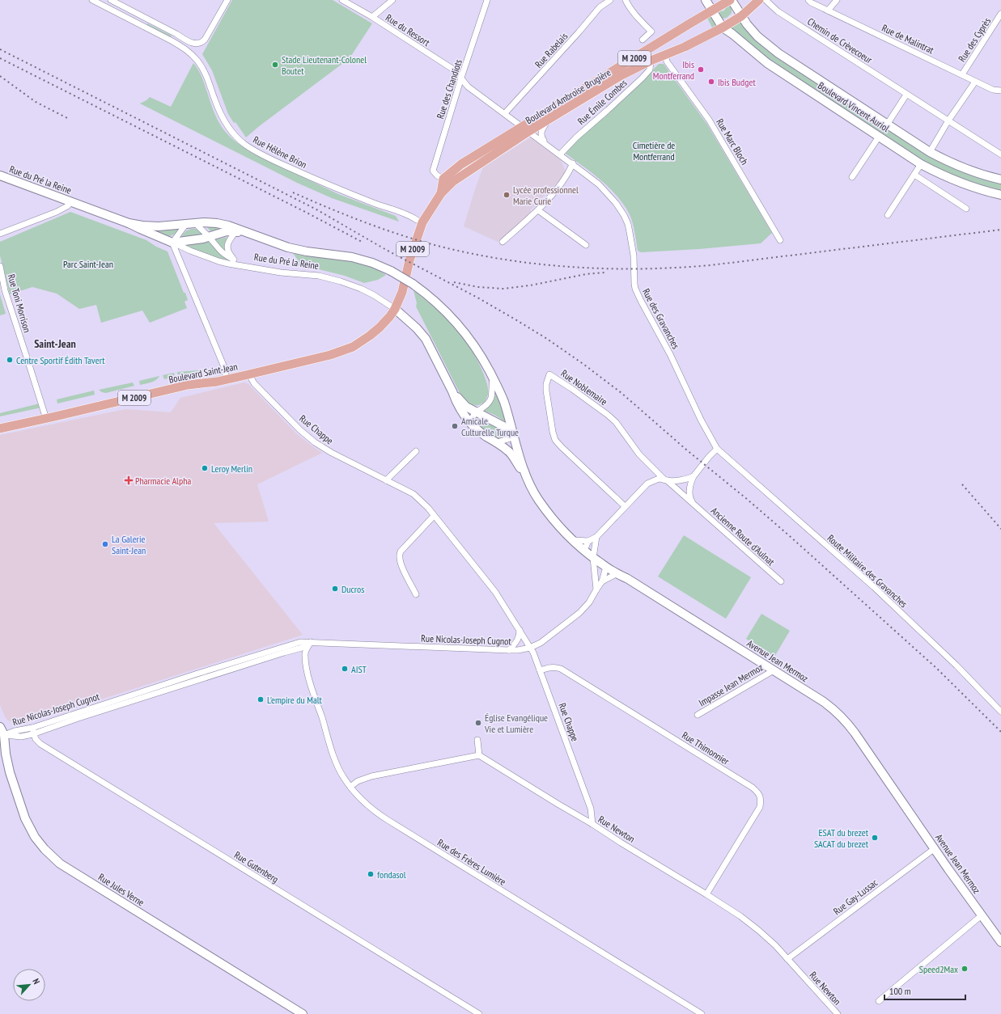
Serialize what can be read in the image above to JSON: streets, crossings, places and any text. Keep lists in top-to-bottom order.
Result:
{
  "streets": {
    "main road": [
      "M 2009",
      "Boulevard Ambroise Brugière",
      "Boulevard Vincent Auriol",
      "Rue du Pré la Reine",
      "Boulevard Saint-Jean",
      "Avenue Jean Mermoz",
      "Rue Jules Verne"
    ],
    "street": [
      "Rue du Ressort",
      "Rue de Malintrat",
      "Rue des Cyprès",
      "Chemin de Crèvecoeur",
      "Rue Rabelais",
      "Rue des Chandiots",
      "Rue Émile Combes",
      "Rue Marc Bloch",
      "Rue Hélène Brion",
      "Rue Toni Morrison",
      "Rue des Gravanches",
      "Rue Noblemaire",
      "Rue Chappe",
      "Ancienne Route d'Aulnat",
      "Route Militaire des Gravanches",
      "Rue Nicolas-Joseph Cugnot",
      "Impasse Jean Mermoz",
      "Rue Thimonnier",
      "Rue Newton",
      "Rue des Frères Lumière",
      "Rue Gutenberg",
      "Rue Gay-Lussac"
    ]
  },
  "crossings": [
    ["Rue du Ressort", "Rue des Chandiots"],
    ["Rue du Ressort", "Rue des Gravanches"],
    ["Rue de Malintrat", "Rue des Cyprès"],
    ["Rue Rabelais", "Rue des Gravanches"],
    ["M 2009", "Boulevard Ambroise Brugière"],
    ["M 2009", "Boulevard Vincent Auriol"],
    ["Rue des Chandiots", "Boulevard Ambroise Brugière"],
    ["Rue des Chandiots", "Rue des Gravanches"],
    ["Boulevard Ambroise Brugière", "Rue Émile Combes"],
    ["Boulevard Ambroise Brugière", "Boulevard Vincent Auriol"],
    ["Boulevard Ambroise Brugière", "Rue Marc Bloch"],
    ["Boulevard Ambroise Brugière", "Rue du Pré la Reine"],
    ["Boulevard Ambroise Brugière", "Rue des Gravanches"],
    ["Boulevard Ambroise Brugière", "Boulevard Saint-Jean"],
    ["Rue Émile Combes", "Rue des Gravanches"],
    ["Rue du Pré la Reine", "Boulevard Saint-Jean"],
    ["Rue du Pré la Reine", "Avenue Jean Mermoz"],
    ["Rue Toni Morrison", "Boulevard Saint-Jean"],
    ["Rue des Gravanches", "Route Militaire des Gravanches"],
    ["Boulevard Saint-Jean", "Rue Chappe"],
    ["Rue Noblemaire", "Ancienne Route d'Aulnat"],
    ["Rue Chappe", "Rue Nicolas-Joseph Cugnot"],
    ["Rue Chappe", "Rue Thimonnier"],
    ["Rue Chappe", "Rue Newton"],
    ["Rue Nicolas-Joseph Cugnot", "Avenue Jean Mermoz"],
    ["Rue Nicolas-Joseph Cugnot", "Rue des Frères Lumière"],
    ["Rue Nicolas-Joseph Cugnot", "Rue Gutenberg"],
    ["Rue Nicolas-Joseph Cugnot", "Rue Jules Verne"],
    ["Avenue Jean Mermoz", "Impasse Jean Mermoz"],
    ["Avenue Jean Mermoz", "Rue Gay-Lussac"],
    ["Rue Thimonnier", "Rue Newton"],
    ["Rue Newton", "Rue Gay-Lussac"]
  ],
  "districts": ["Saint-Jean"],
  "parks": ["Cimetière de Montferrand", "Parc Saint-Jean"],
  "places": {
    "other": [
      "Stade Lieutenant-Colonel Boutet",
      "Ibis Montferrand",
      "Ibis Budget",
      "Lycée professionnel Marie Curie",
      "Centre Sportif Édith Tavert",
      "Amicale Culturelle Turque",
      "Leroy Merlin",
      "La Galerie Saint-Jean",
      "Ducros",
      "AIST",
      "L'empire du Malt",
      "Église Evangélique Vie et Lumière",
      "ESAT du brezet SACAT du brezet",
      "fondasol",
      "Speed2Max"
    ],
    "health": ["Pharmacie Alpha"]
  },
  "scale_bar": "100 m",
  "north": "top right"
}
